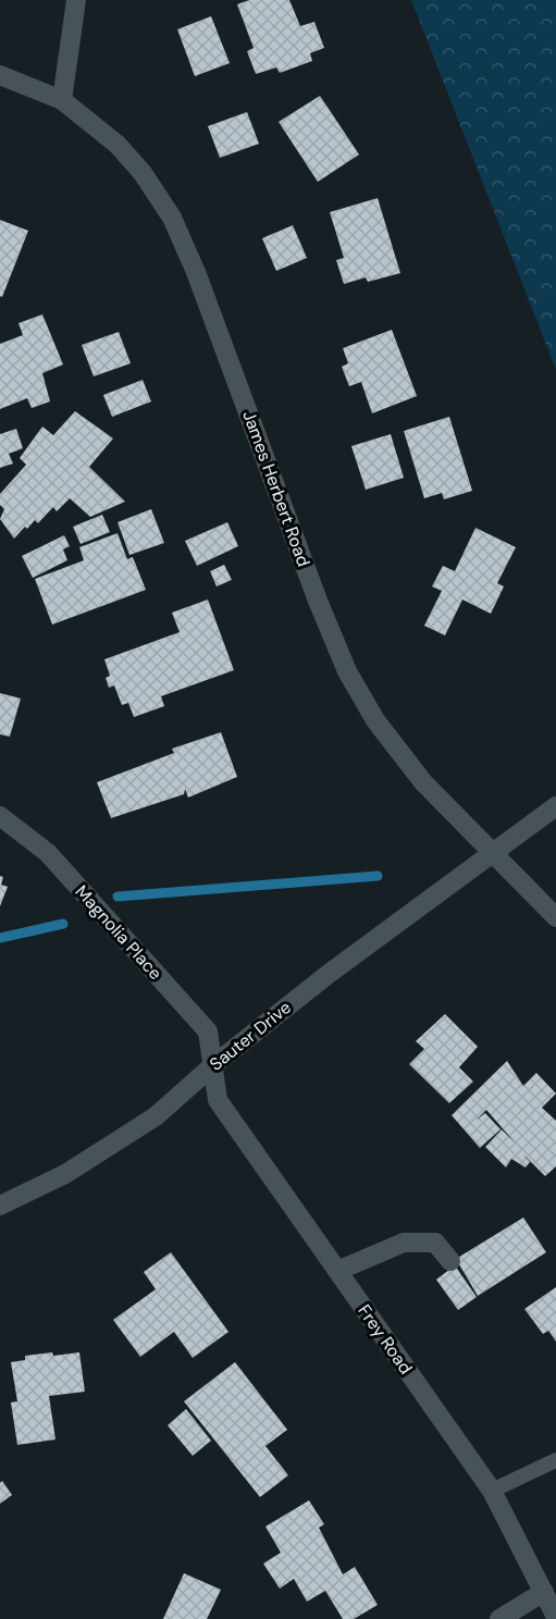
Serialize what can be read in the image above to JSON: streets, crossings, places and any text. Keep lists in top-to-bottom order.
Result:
{
  "streets": {
    "street": [
      "James Herbert Road",
      "Magnolia Place",
      "Sauter Drive",
      "Frey Road"
    ]
  },
  "crossings": [
    ["James Herbert Road", "Sauter Drive"],
    ["Magnolia Place", "Sauter Drive"],
    ["Magnolia Place", "Frey Road"],
    ["Sauter Drive", "Frey Road"]
  ]
}
